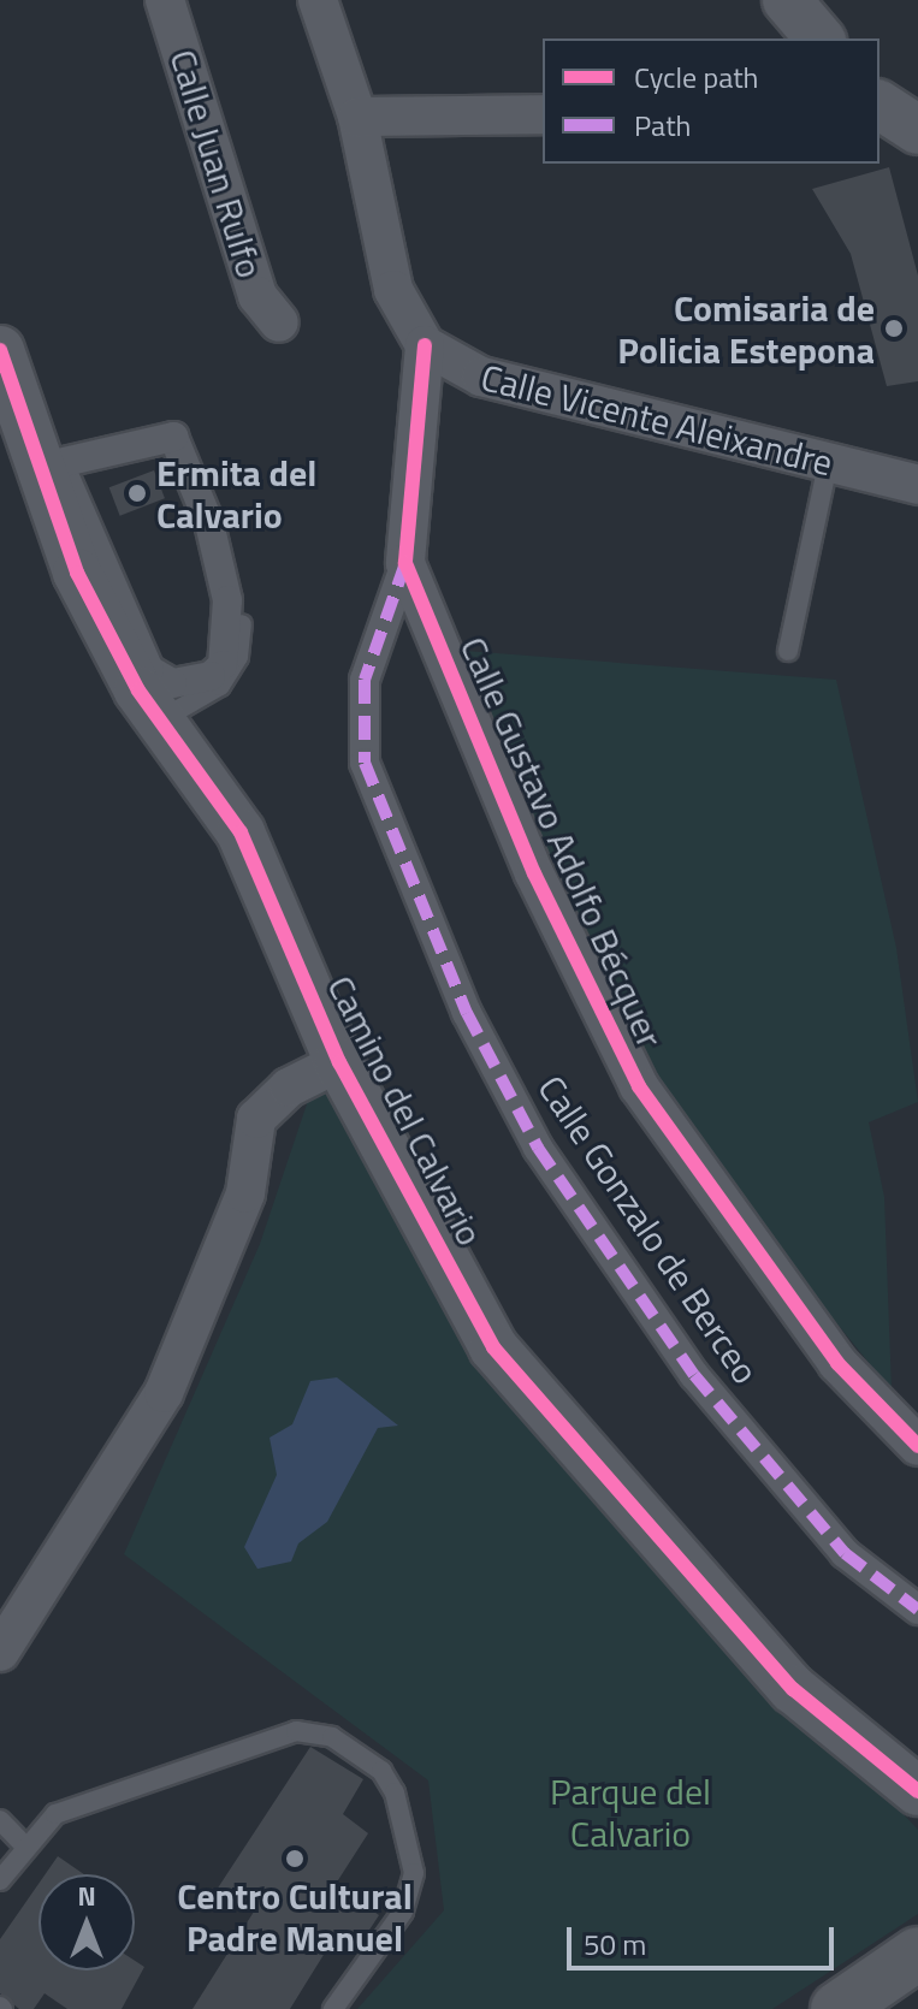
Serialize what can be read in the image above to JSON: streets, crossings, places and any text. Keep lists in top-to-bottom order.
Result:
{
  "streets": {
    "street": [
      "Calle Juan Rulfo",
      "Calle Vicente Aleixandre",
      "Calle Gustavo Adolfo Bécquer",
      "Camino del Calvario",
      "Calle Gonzalo de Berceo"
    ]
  },
  "crossings": [
    ["Calle Vicente Aleixandre", "Calle Gustavo Adolfo Bécquer"],
    ["Calle Gustavo Adolfo Bécquer", "Calle Gonzalo de Berceo"]
  ],
  "parks": ["Parque del Calvario"],
  "places": ["Comisaria de Policia Estepona", "Ermita del Calvario", "Centro Cultural Padre Manuel"],
  "legend": ["Cycle path", "Path"],
  "scale_bar": "50 m",
  "north": "top"
}
